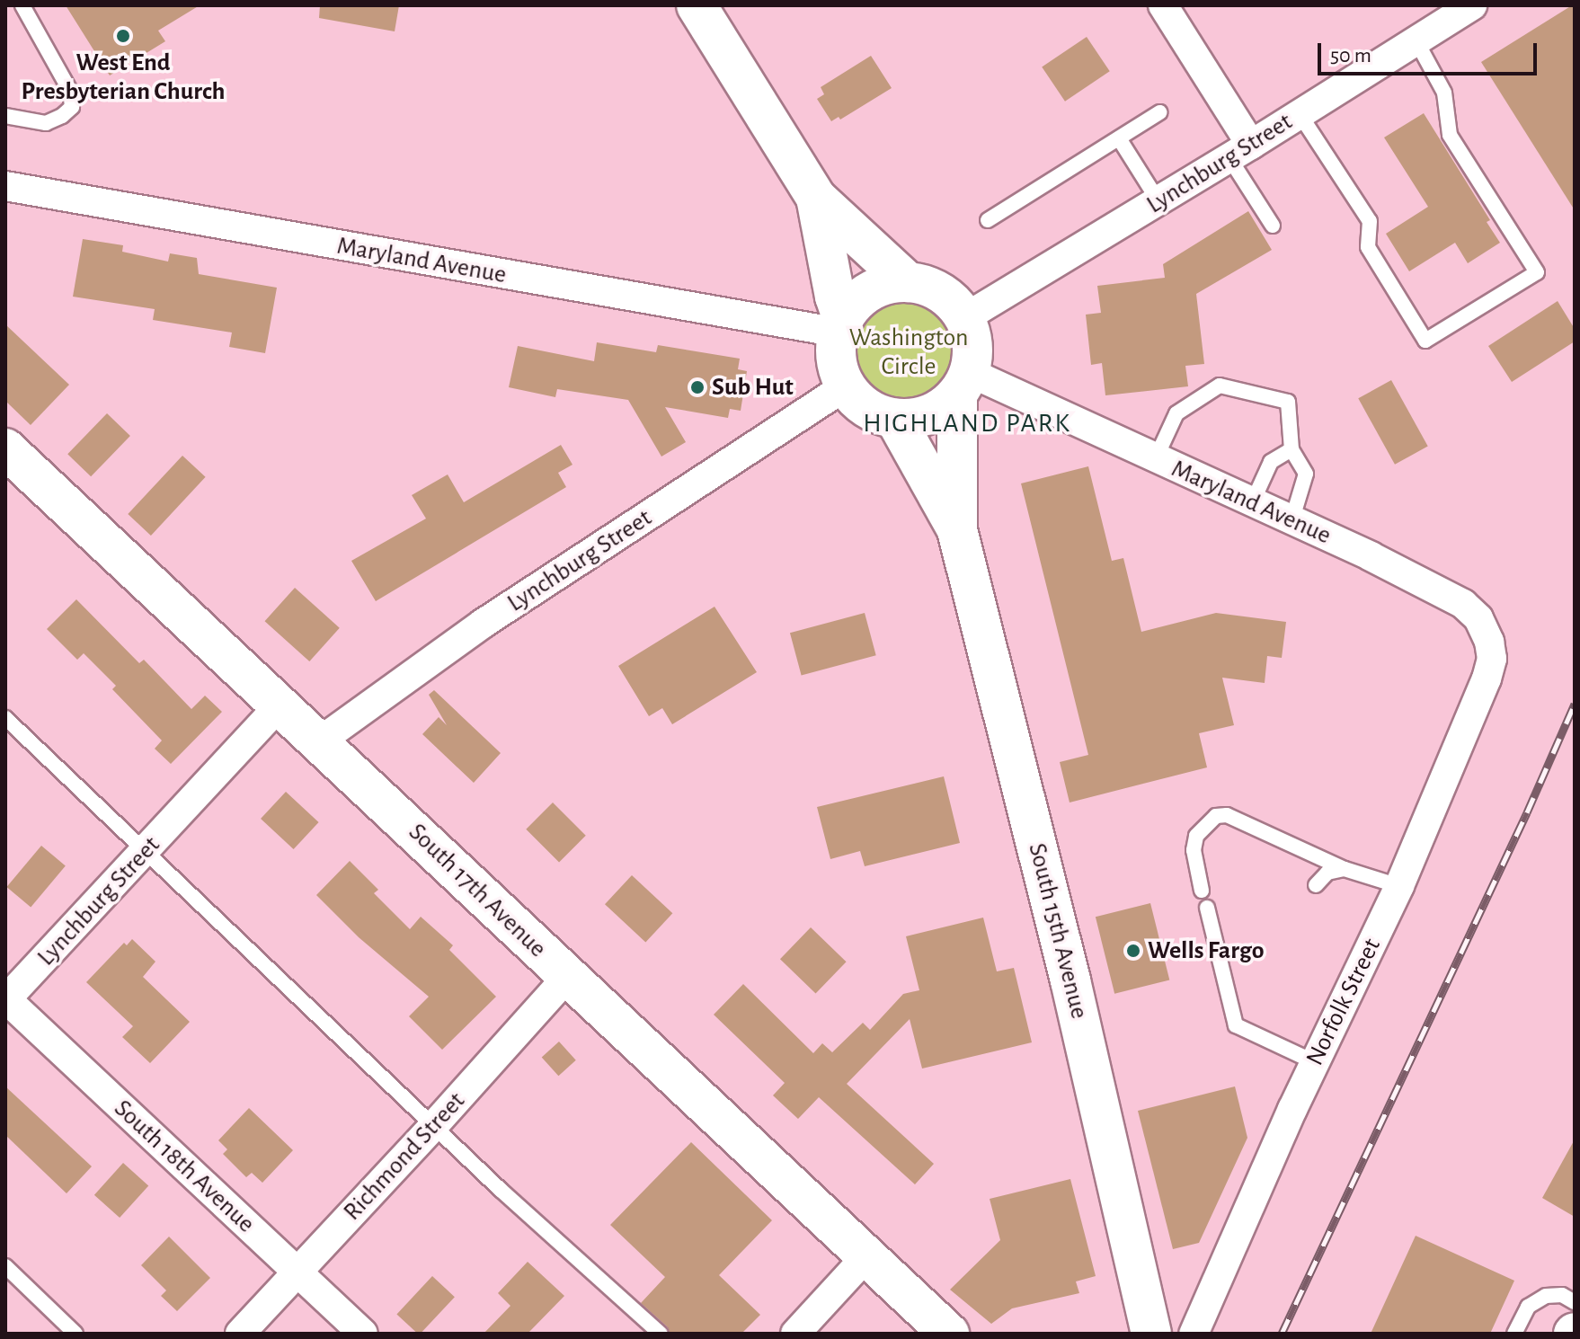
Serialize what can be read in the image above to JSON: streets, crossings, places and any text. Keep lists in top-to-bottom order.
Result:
{
  "streets": {
    "main road": ["South 17th Avenue", "South 15th Avenue"],
    "street": [
      "Lynchburg Street",
      "Maryland Avenue",
      "Norfolk Street",
      "Richmond Street",
      "South 18th Avenue"
    ]
  },
  "crossings": [
    ["Lynchburg Street", "Maryland Avenue"],
    ["Lynchburg Street", "South 17th Avenue"],
    ["Lynchburg Street", "South 15th Avenue"],
    ["Lynchburg Street", "South 18th Avenue"],
    ["Maryland Avenue", "South 15th Avenue"],
    ["Maryland Avenue", "Norfolk Street"],
    ["South 17th Avenue", "Richmond Street"],
    ["Richmond Street", "South 18th Avenue"]
  ],
  "districts": ["HIGHLAND PARK"],
  "parks": ["Washington Circle"],
  "places": ["West End Presbyterian Church", "Sub Hut", "Wells Fargo"],
  "scale_bar": "50 m"
}
